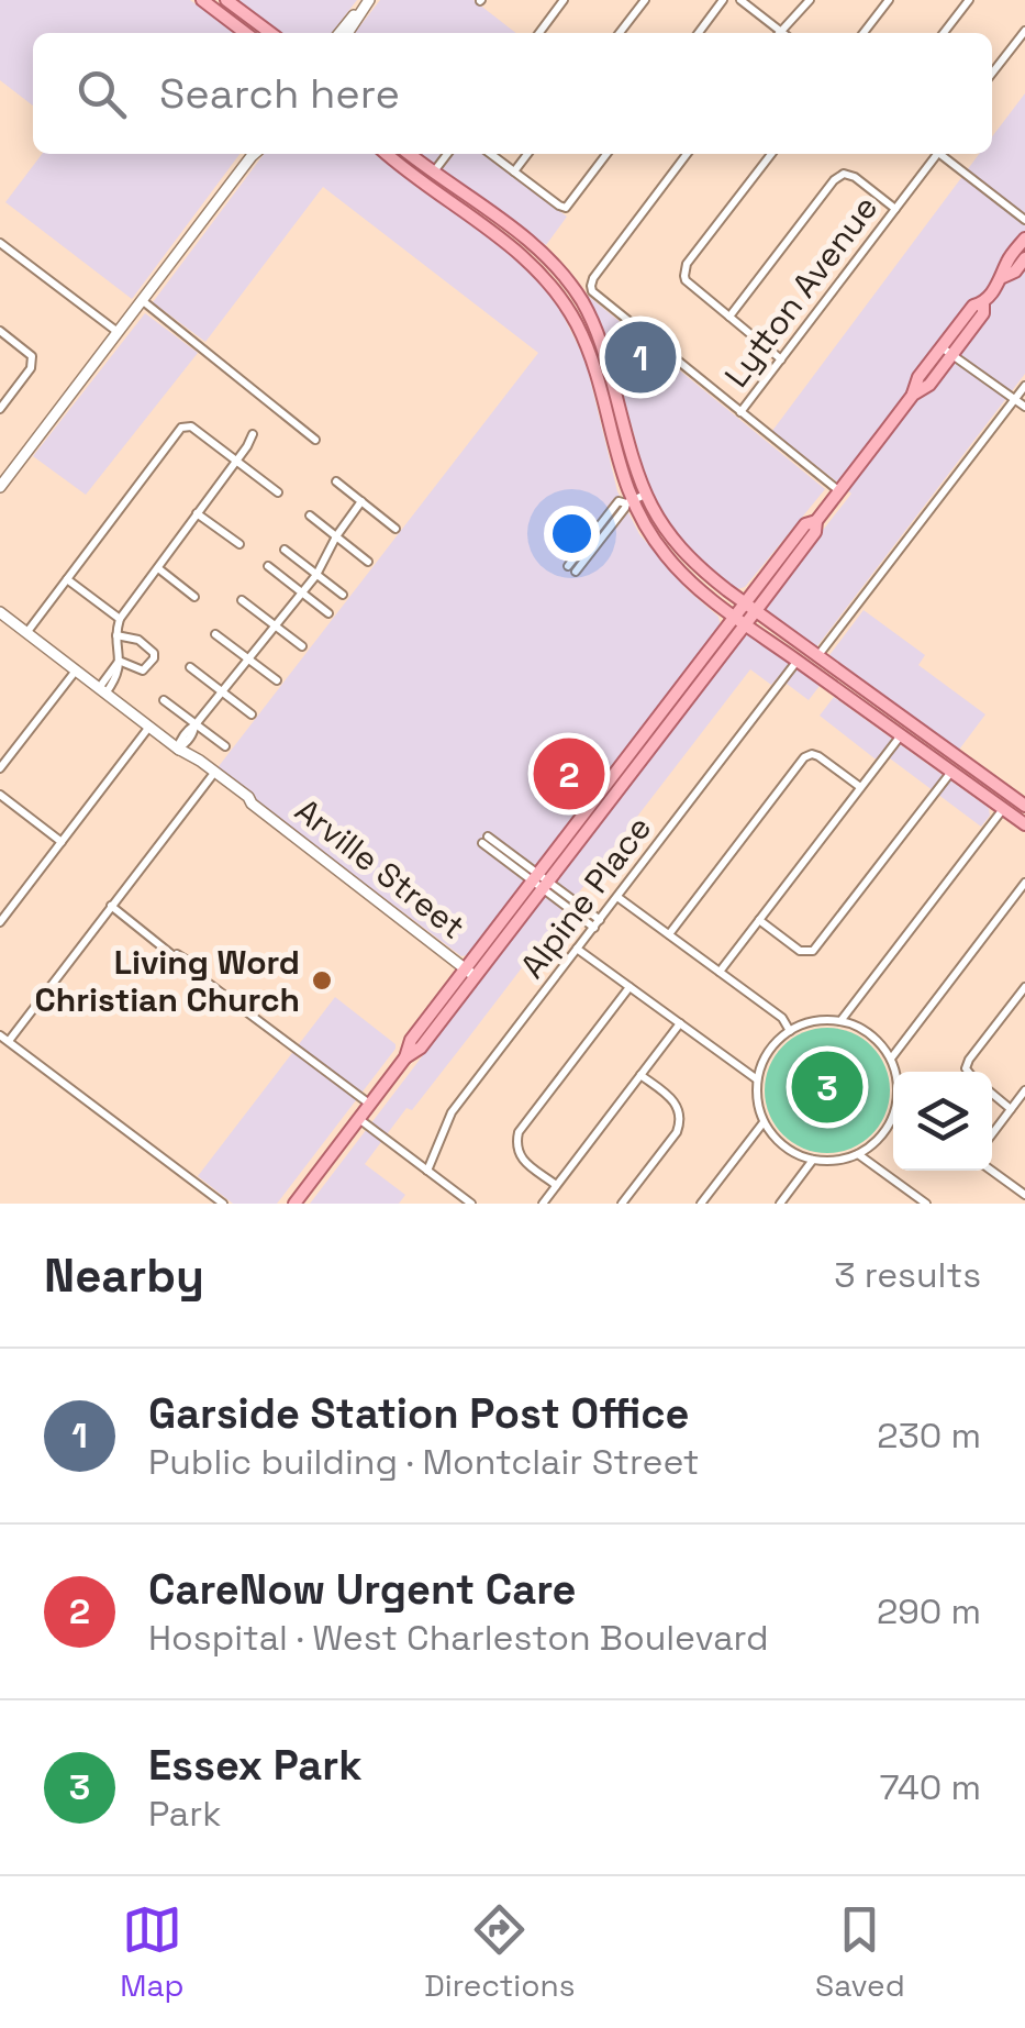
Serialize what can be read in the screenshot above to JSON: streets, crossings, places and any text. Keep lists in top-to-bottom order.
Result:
{
  "streets": {
    "street": ["Lytton Avenue", "Arville Street", "Alpine Place"]
  },
  "places": ["Living Word Christian Church"],
  "page": {
    "search": "Search here",
    "pins": ["1", "2", "3"],
    "heading": ["Nearby", "3 results"],
    "list": [
      {
        "mark": "1",
        "name": "Garside Station Post Office",
        "note": "Public building · Montclair Street",
        "value": "230 m"
      },
      {
        "mark": "2",
        "name": "CareNow Urgent Care",
        "note": "Hospital · West Charleston Boulevard",
        "value": "290 m"
      },
      {
        "mark": "3",
        "name": "Essex Park",
        "note": "Park",
        "value": "740 m"
      }
    ],
    "nav": ["Map", "Directions", "Saved"]
  }
}
